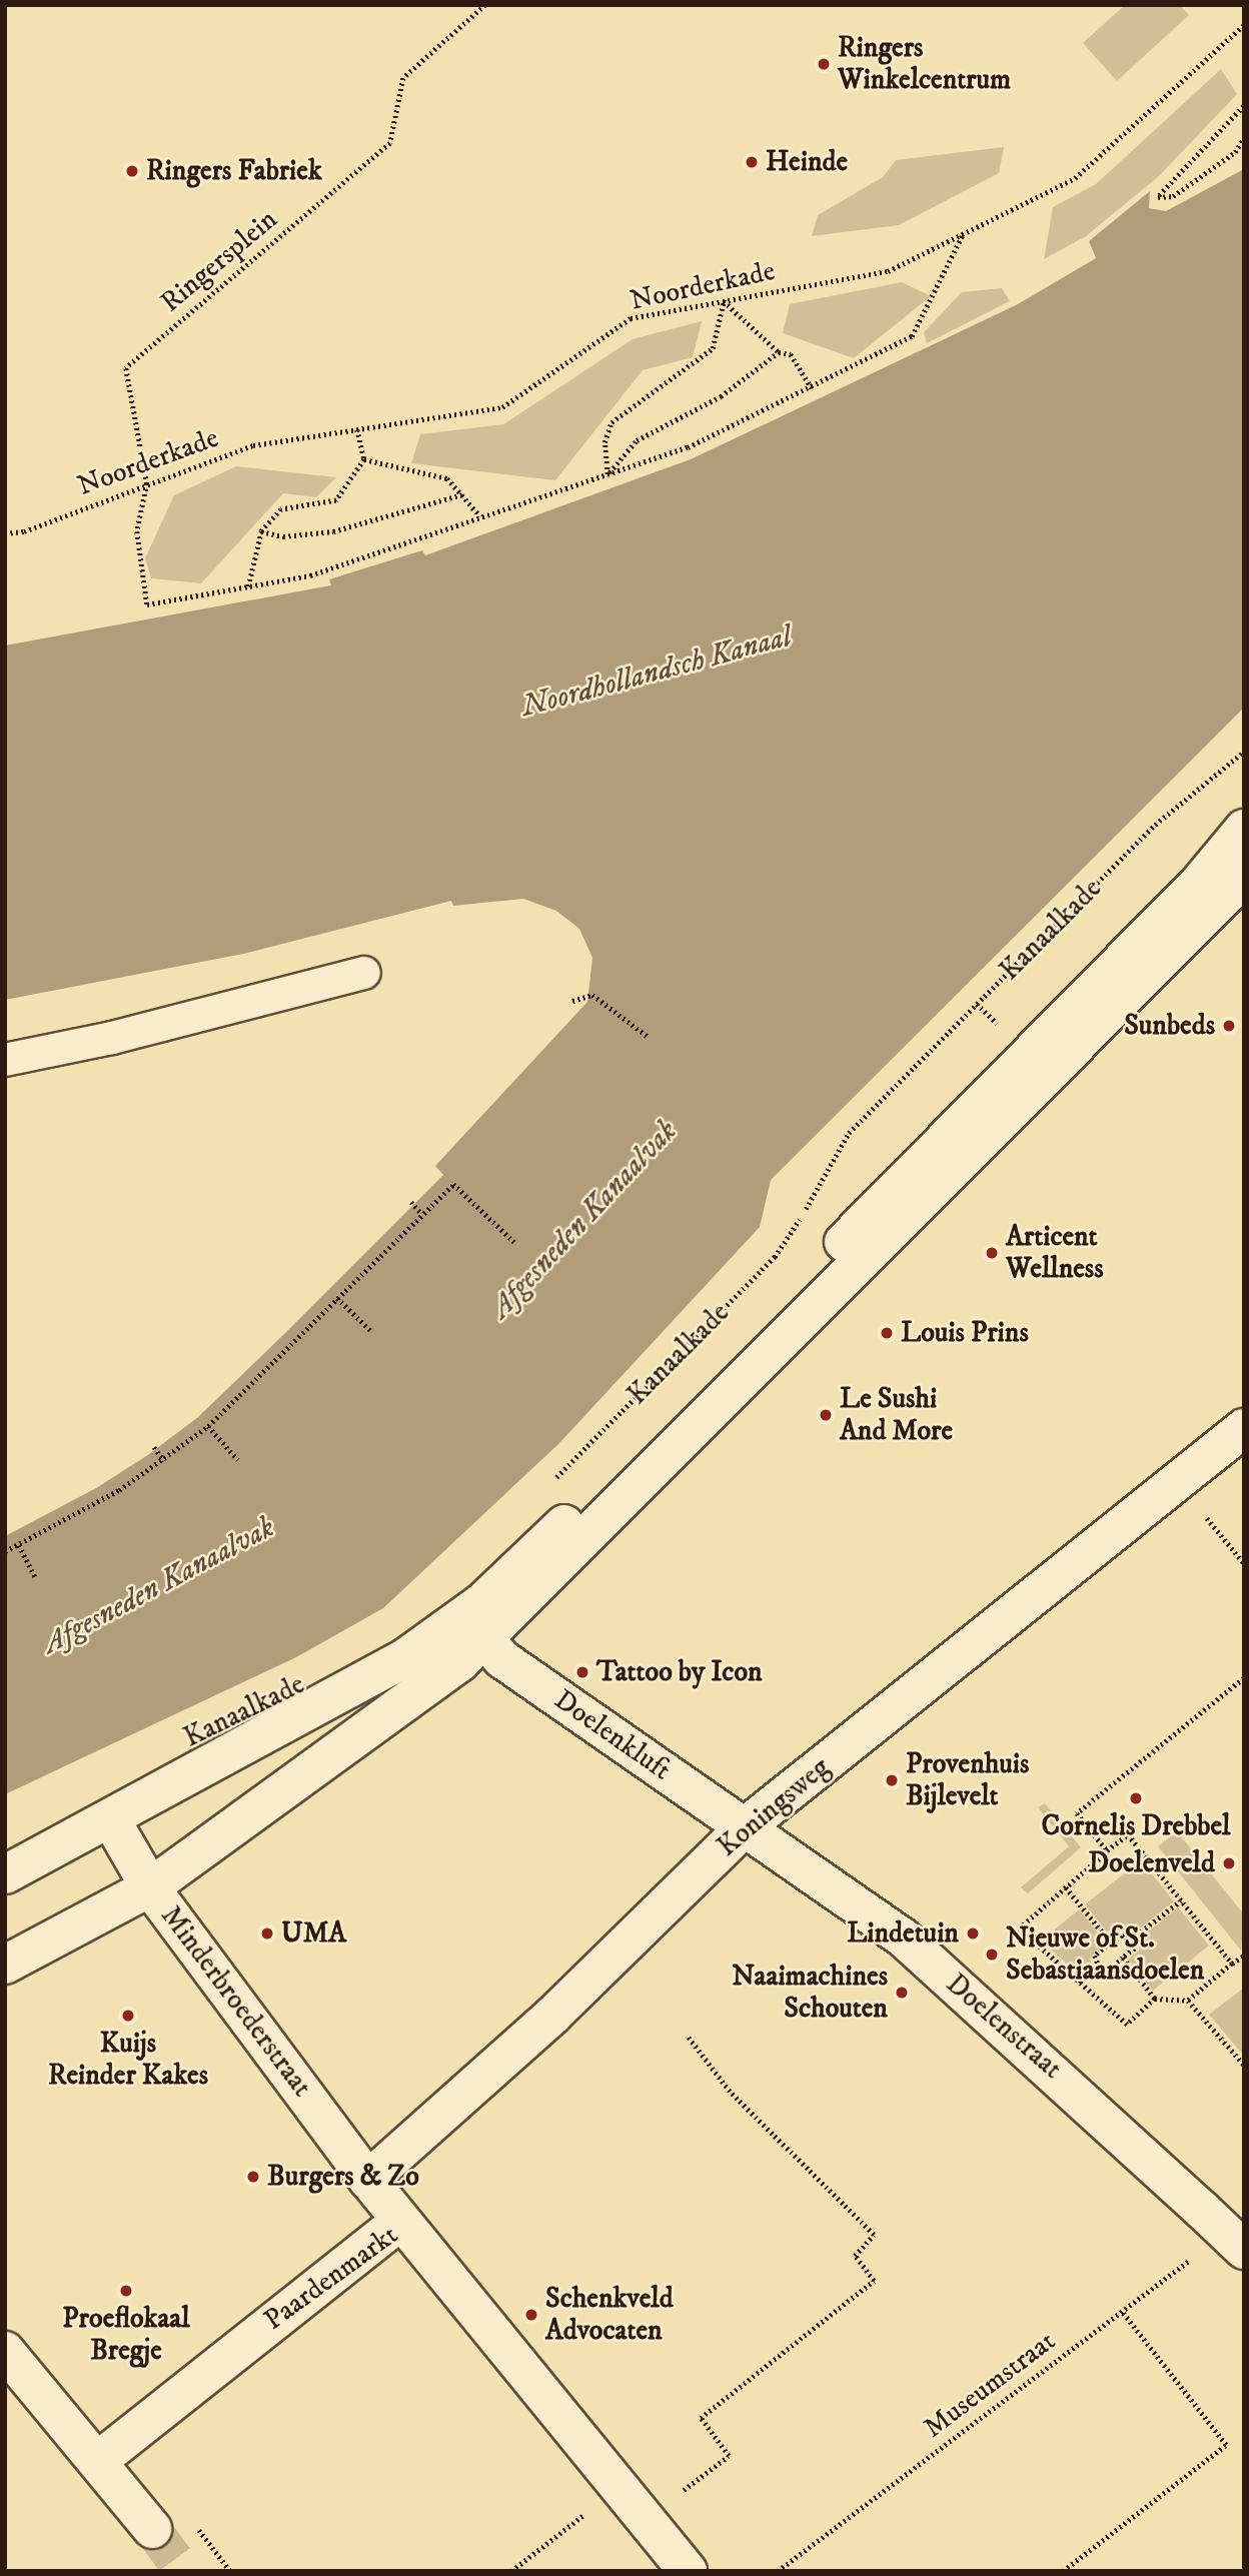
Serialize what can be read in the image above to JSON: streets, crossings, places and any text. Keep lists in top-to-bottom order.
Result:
{
  "streets": {
    "street": [
      "Kanaalkade",
      "Doelenkluft",
      "Koningsweg",
      "Minderbroederstraat",
      "Doelenstraat",
      "Paardenmarkt"
    ],
    "path": ["Ringersplein", "Noorderkade", "Museumstraat"]
  },
  "crossings": [
    ["Ringersplein", "Noorderkade"],
    ["Kanaalkade", "Minderbroederstraat"],
    ["Doelenkluft", "Koningsweg"],
    ["Doelenkluft", "Doelenstraat"],
    ["Koningsweg", "Minderbroederstraat"],
    ["Koningsweg", "Doelenstraat"],
    ["Doelenstraat", "Museumstraat"]
  ],
  "water": ["Noordhollandsch Kanaal", "Afgesneden Kanaalvak"],
  "places": [
    "Ringers Winkelcentrum",
    "Heinde",
    "Ringers Fabriek",
    "Sunbeds",
    "Articent Wellness",
    "Louis Prins",
    "Le Sushi And More",
    "Tattoo by Icon",
    "Provenhuis Bijlevelt",
    "Cornelis Drebbel",
    "Doelenveld",
    "UMA",
    "Lindetuin",
    "Nieuwe of St. Sebastiaansdoelen",
    "Naaimachines Schouten",
    "Kuijs Reinder Kakes",
    "Burgers & Zo",
    "Proeflokaal Bregje",
    "Schenkveld Advocaten"
  ]
}
